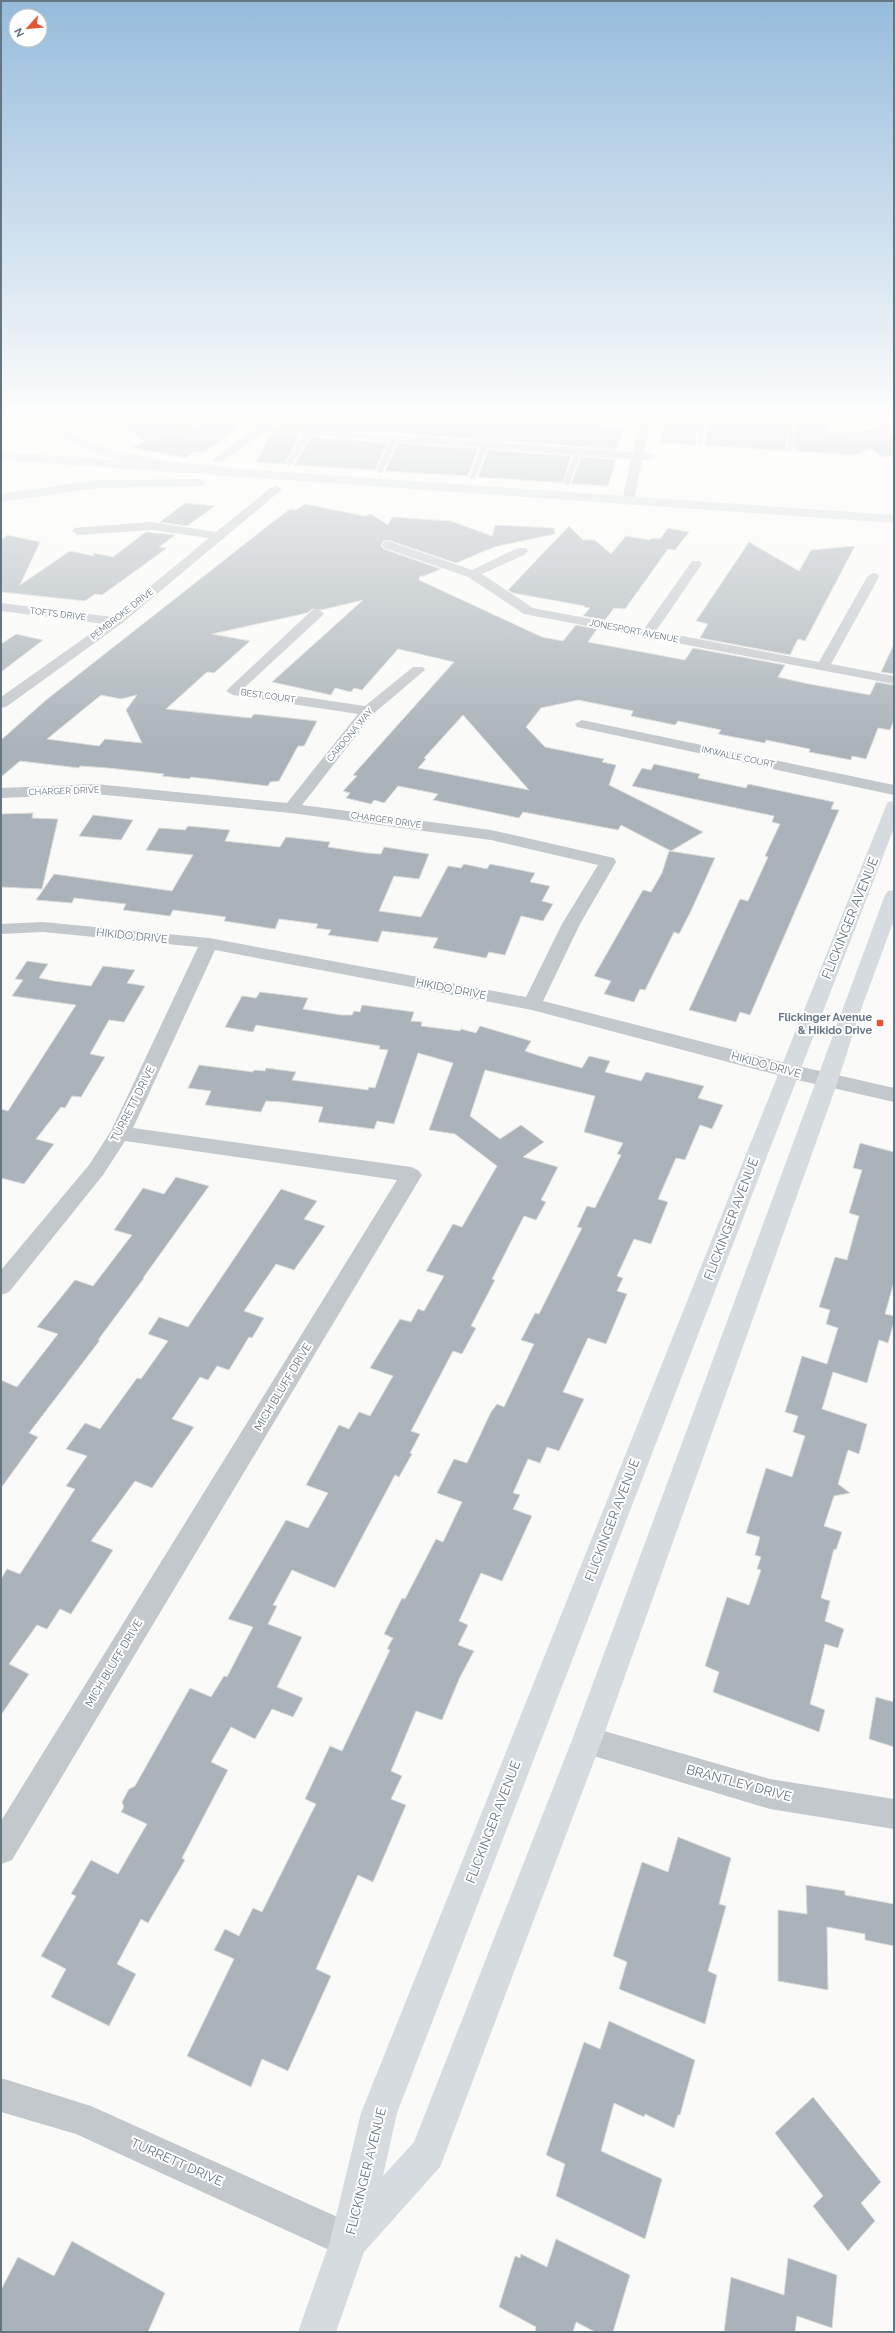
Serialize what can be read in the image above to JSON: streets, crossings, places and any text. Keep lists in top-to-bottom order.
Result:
{
  "streets": {
    "main road": ["FLICKINGER AVENUE"],
    "street": [
      "TOFTS DRIVE",
      "PEMBROKE DRIVE",
      "JONESPORT AVENUE",
      "BEST COURT",
      "CARDONA WAY",
      "IMWALLE COURT",
      "CHARGER DRIVE",
      "HIKIDO DRIVE",
      "TURRETT DRIVE",
      "MICH BLUFF DRIVE",
      "BRANTLEY DRIVE"
    ]
  },
  "crossings": [
    ["TOFTS DRIVE", "PEMBROKE DRIVE"],
    ["BEST COURT", "CARDONA WAY"],
    ["CARDONA WAY", "CHARGER DRIVE"],
    ["CHARGER DRIVE", "HIKIDO DRIVE"],
    ["FLICKINGER AVENUE", "HIKIDO DRIVE"],
    ["FLICKINGER AVENUE", "TURRETT DRIVE"],
    ["FLICKINGER AVENUE", "BRANTLEY DRIVE"],
    ["HIKIDO DRIVE", "TURRETT DRIVE"],
    ["TURRETT DRIVE", "MICH BLUFF DRIVE"]
  ],
  "places": {
    "transit": ["Flickinger Avenue & Hikido Drive"]
  },
  "north": "bottom left"
}
